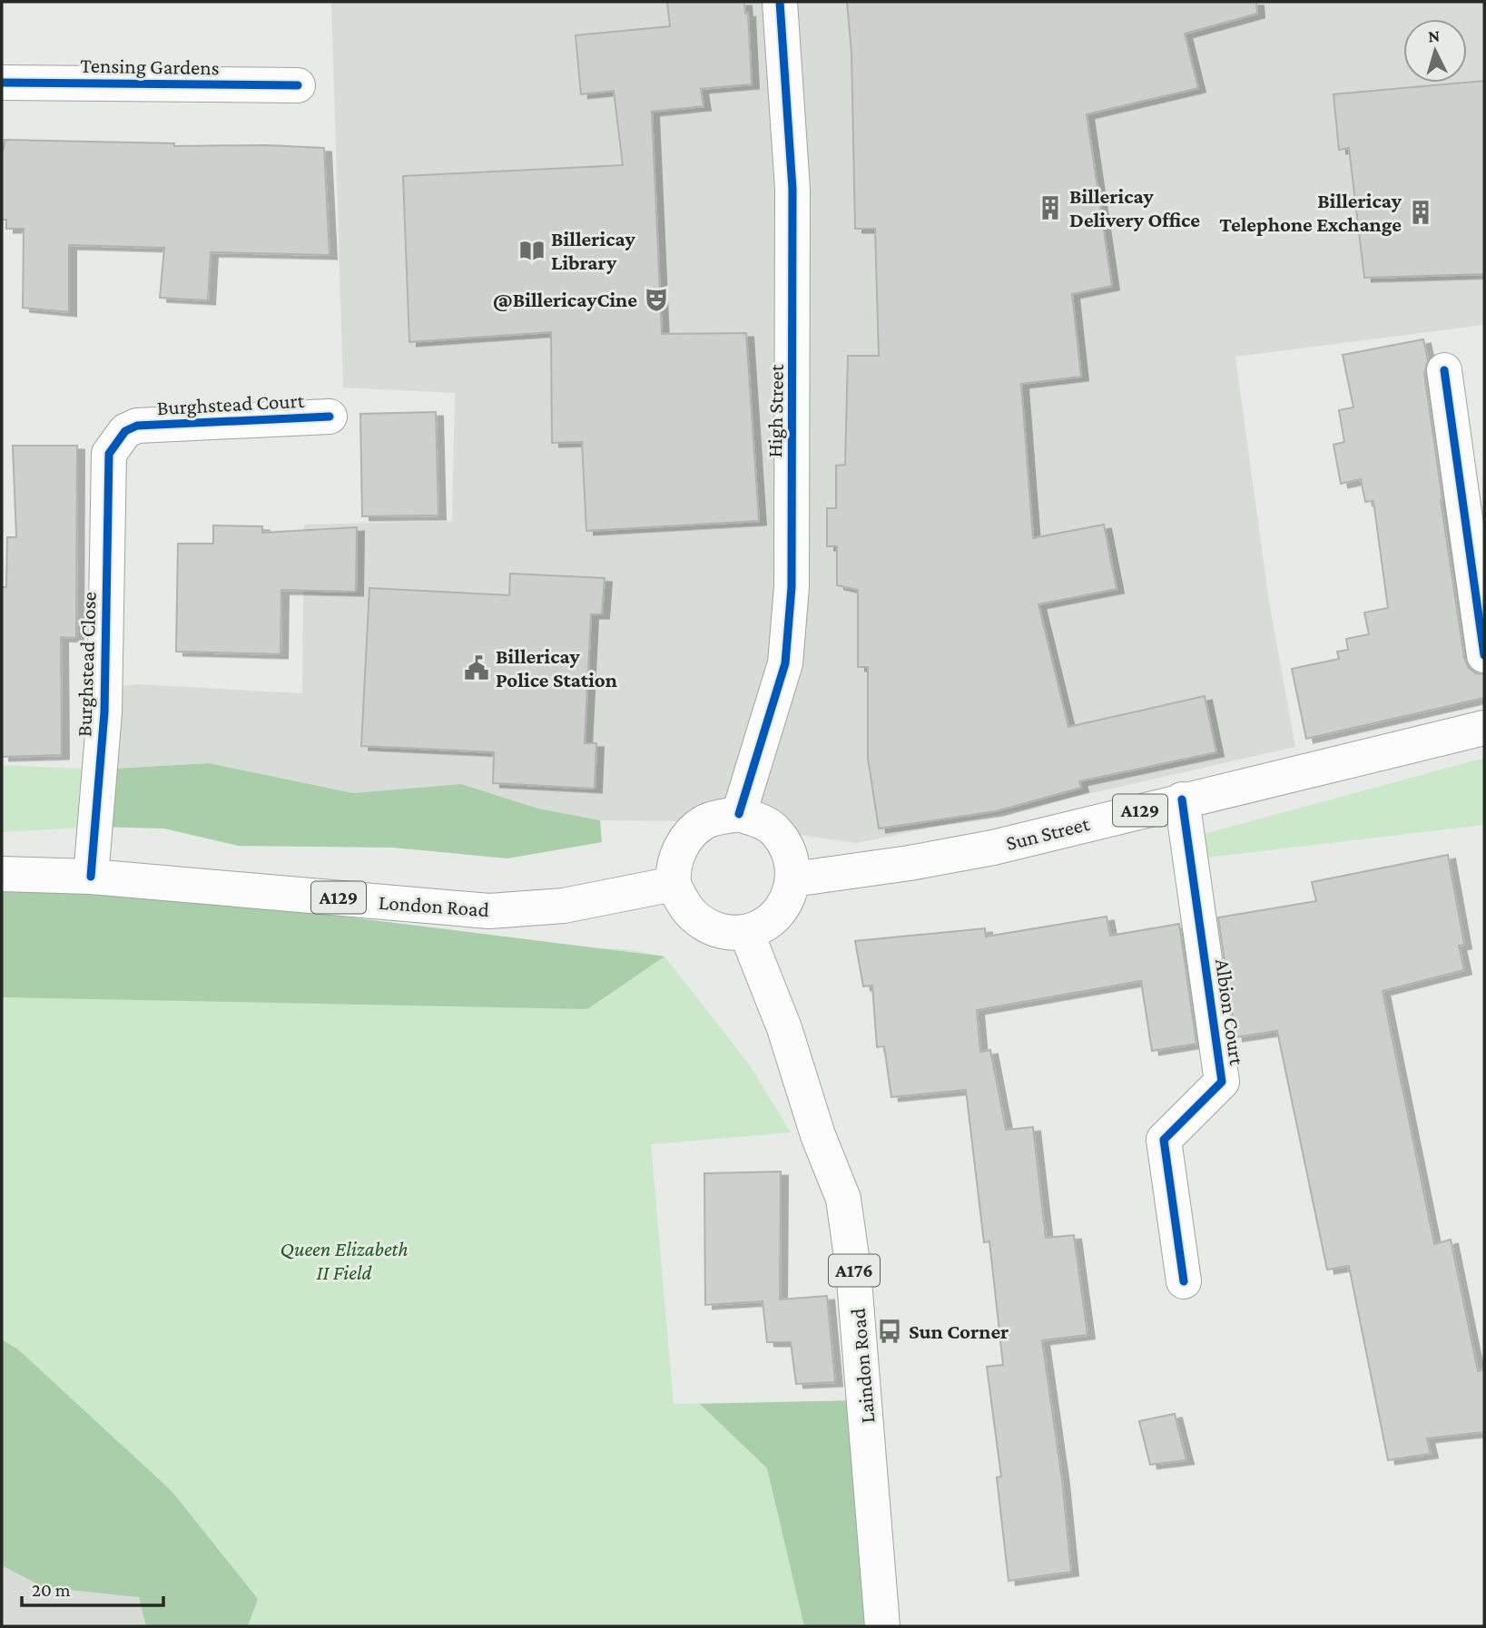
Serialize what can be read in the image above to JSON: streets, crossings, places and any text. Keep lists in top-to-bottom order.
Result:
{
  "streets": {
    "main road": [
      "Tensing Gardens",
      "Burghstead Court",
      "High Street",
      "Burghstead Close",
      "A129",
      "Sun Street",
      "London Road",
      "Albion Court",
      "A176",
      "Laindon Road"
    ]
  },
  "crossings": [
    ["Burghstead Court", "Burghstead Close"],
    ["High Street", "Sun Street"],
    ["High Street", "London Road"],
    ["High Street", "Laindon Road"],
    ["Burghstead Close", "London Road"],
    ["Sun Street", "London Road"],
    ["Sun Street", "Albion Court"],
    ["Sun Street", "Laindon Road"],
    ["London Road", "Laindon Road"]
  ],
  "parks": ["Queen Elizabeth II Field"],
  "places": {
    "building": ["Billericay Delivery Office", "Billericay Telephone Exchange"],
    "library": ["Billericay Library"],
    "theatre": ["@BillericayCine"],
    "public building": ["Billericay Police Station"],
    "bus stop": ["Sun Corner"]
  },
  "scale_bar": "20 m",
  "north": "top"
}
